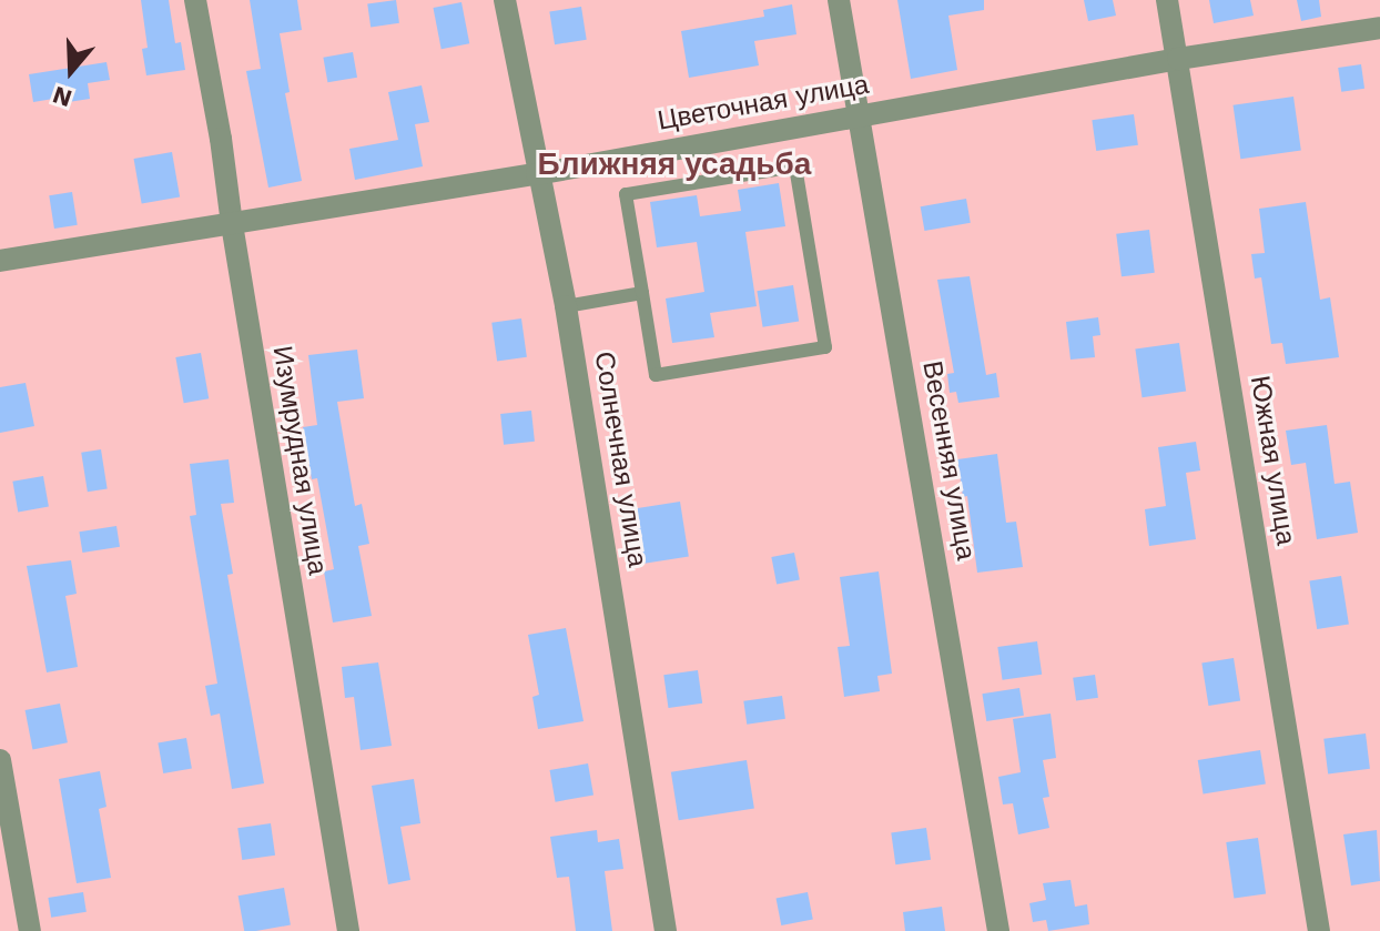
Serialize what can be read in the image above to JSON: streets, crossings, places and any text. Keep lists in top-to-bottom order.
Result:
{
  "streets": {
    "street": [
      "Цветочная улица",
      "Солнечная улица",
      "Изумрудная улица",
      "Весенняя улица",
      "Южная улица"
    ]
  },
  "crossings": [
    ["Цветочная улица", "Солнечная улица"],
    ["Цветочная улица", "Изумрудная улица"],
    ["Цветочная улица", "Весенняя улица"],
    ["Цветочная улица", "Южная улица"]
  ],
  "districts": ["Ближняя усадьба"],
  "north": "bottom"
}
